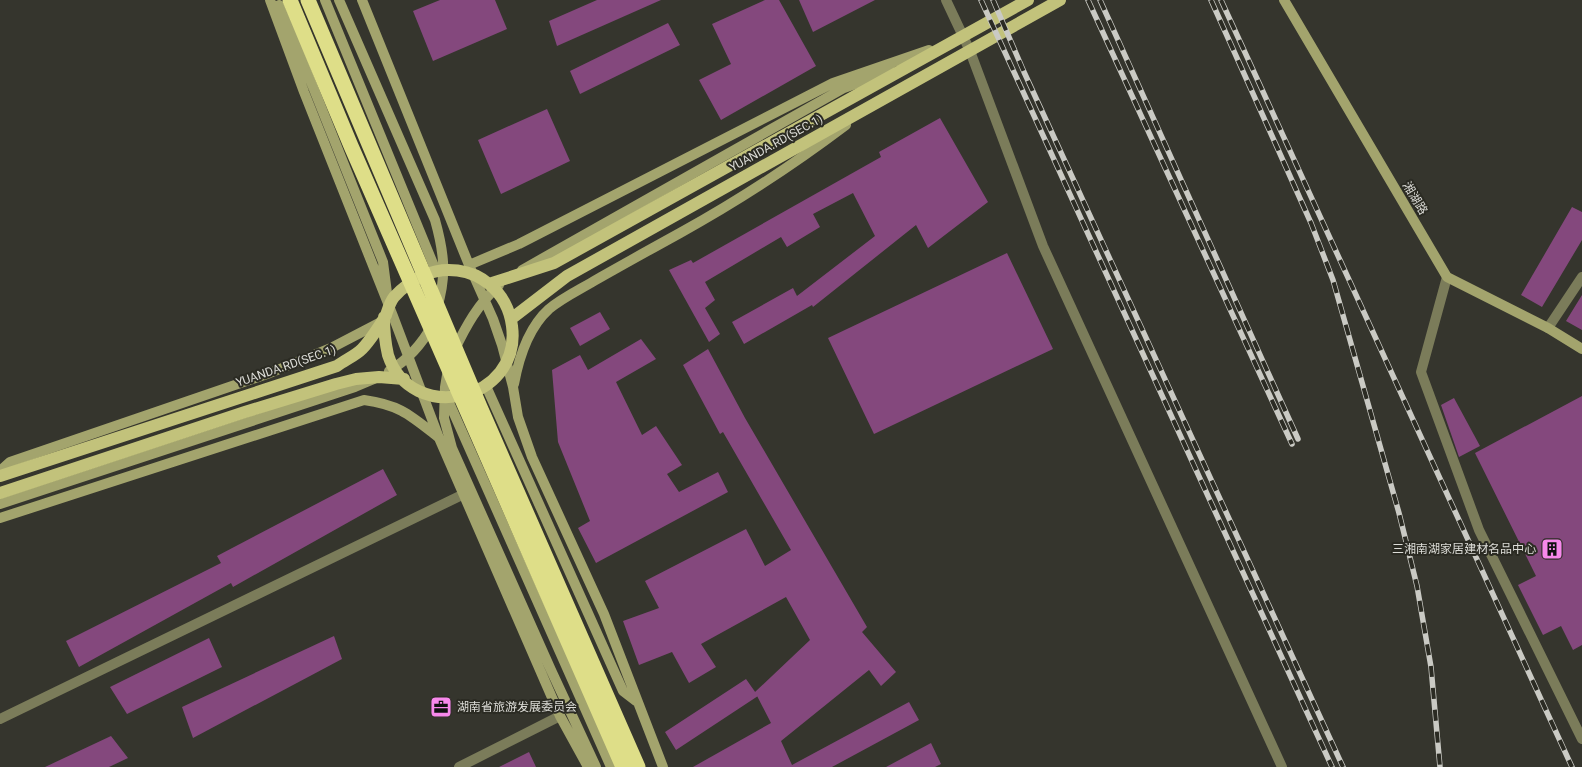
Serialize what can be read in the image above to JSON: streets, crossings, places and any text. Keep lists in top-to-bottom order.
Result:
{
  "streets": {
    "main road": ["YUANDA.RD(SEC.1)", "湘湖路"]
  },
  "places": {
    "building": ["三湘南湖家居建材名品中心"],
    "office": ["湖南省旅游发展委员会"]
  }
}
